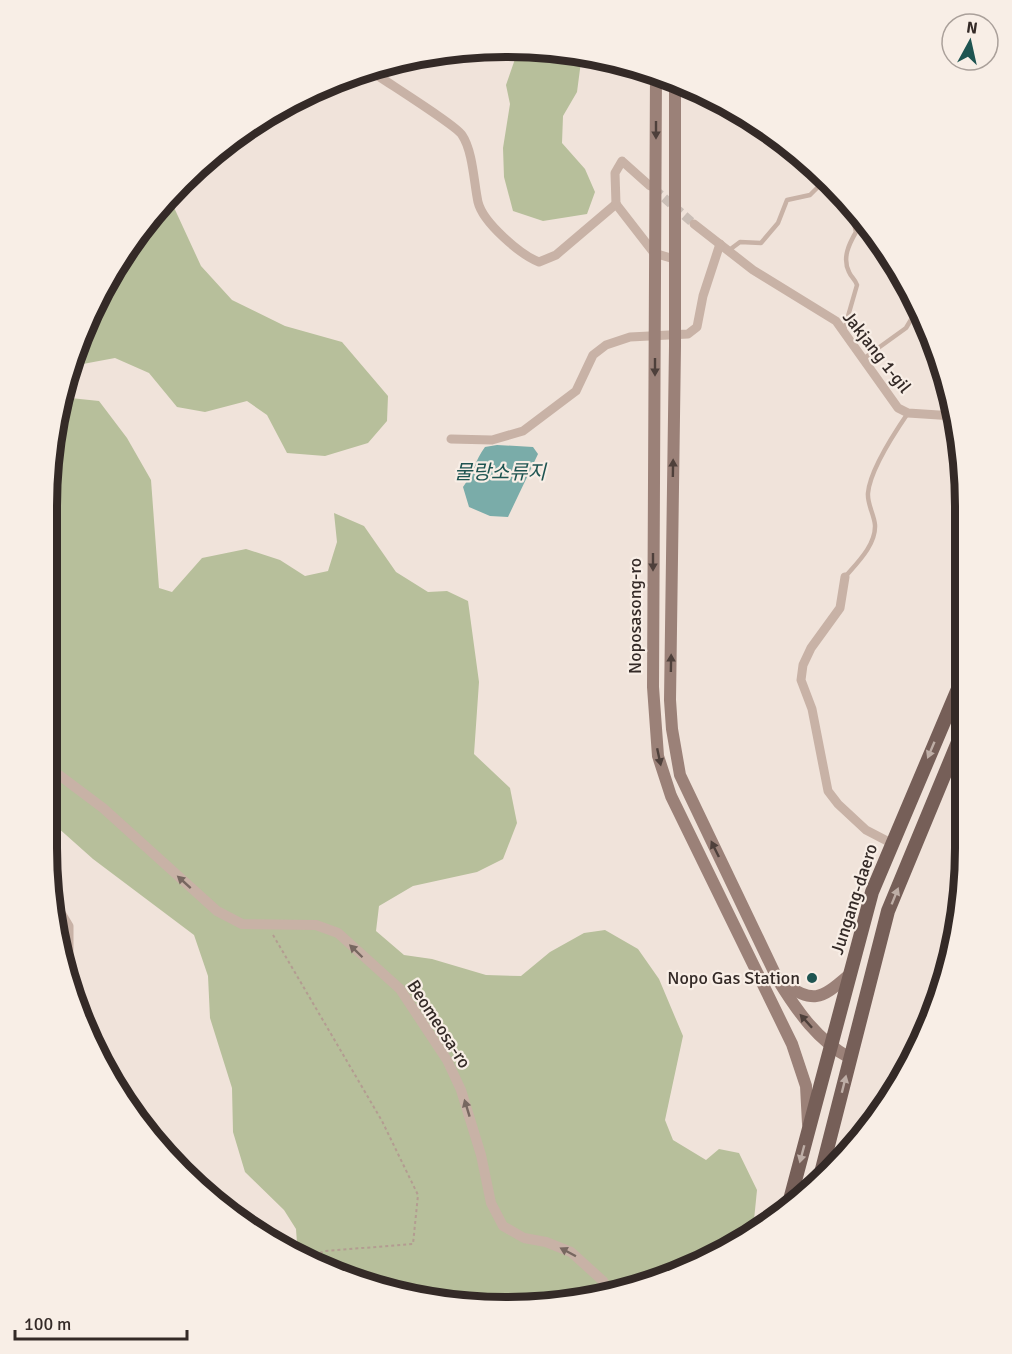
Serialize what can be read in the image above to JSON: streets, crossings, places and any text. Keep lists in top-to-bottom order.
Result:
{
  "streets": {
    "main road": ["Noposasong-ro", "Jungang-daero"],
    "street": ["Jakjang 1-gil", "Beomeosa-ro"]
  },
  "crossings": [
    ["Noposasong-ro", "Jungang-daero"]
  ],
  "one_way": ["Beomeosa-ro"],
  "water": ["물랑소류지"],
  "places": ["Nopo Gas Station"],
  "scale_bar": "100 m",
  "north": "top"
}
